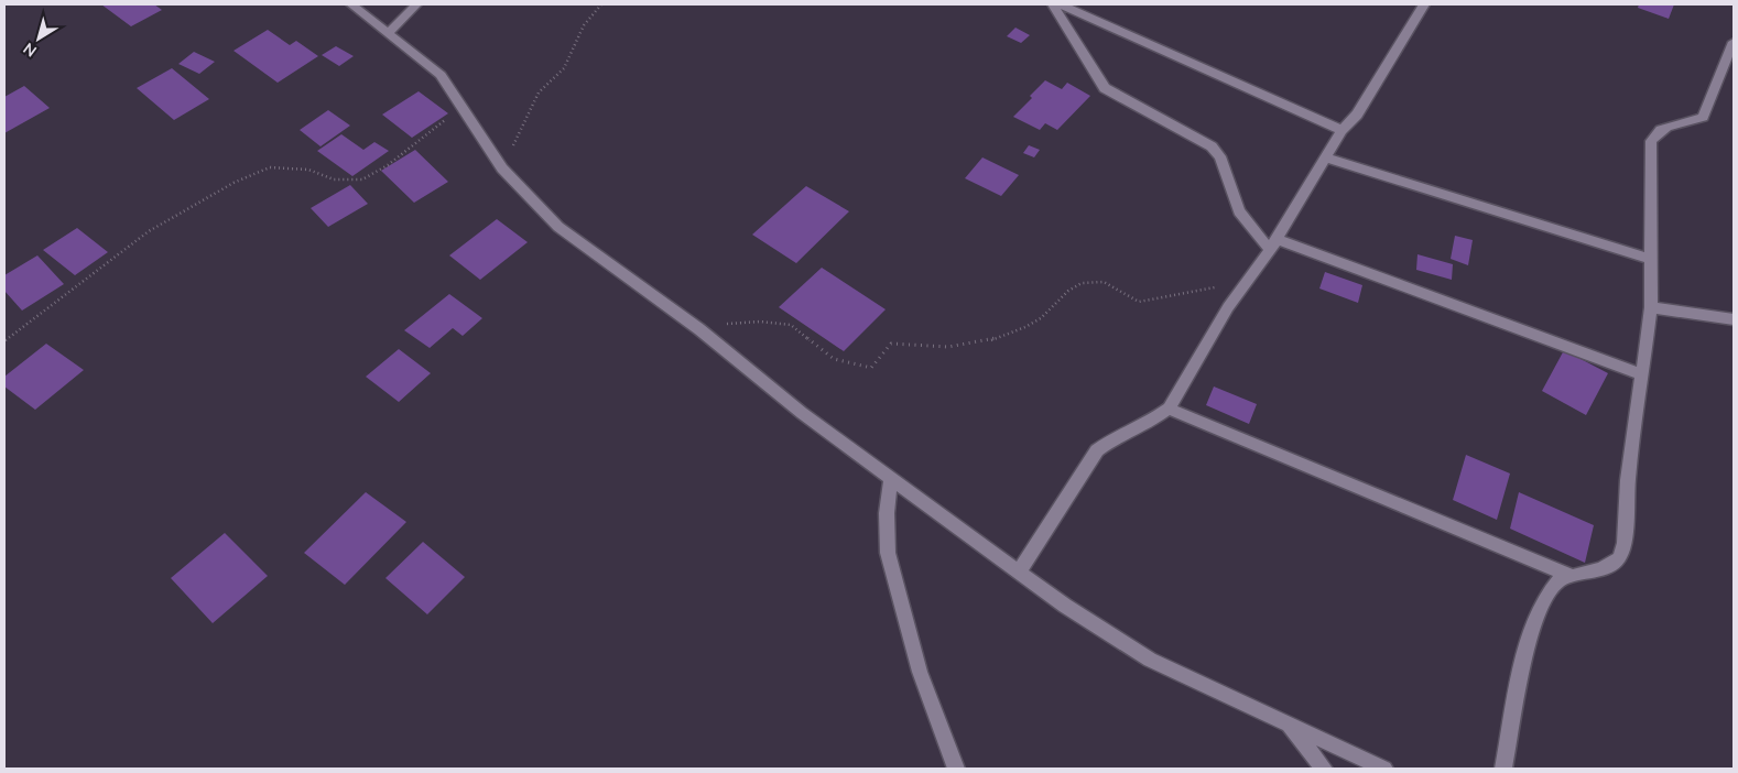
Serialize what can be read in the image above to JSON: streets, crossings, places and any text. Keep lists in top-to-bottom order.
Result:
{
  "north": "bottom left"
}
